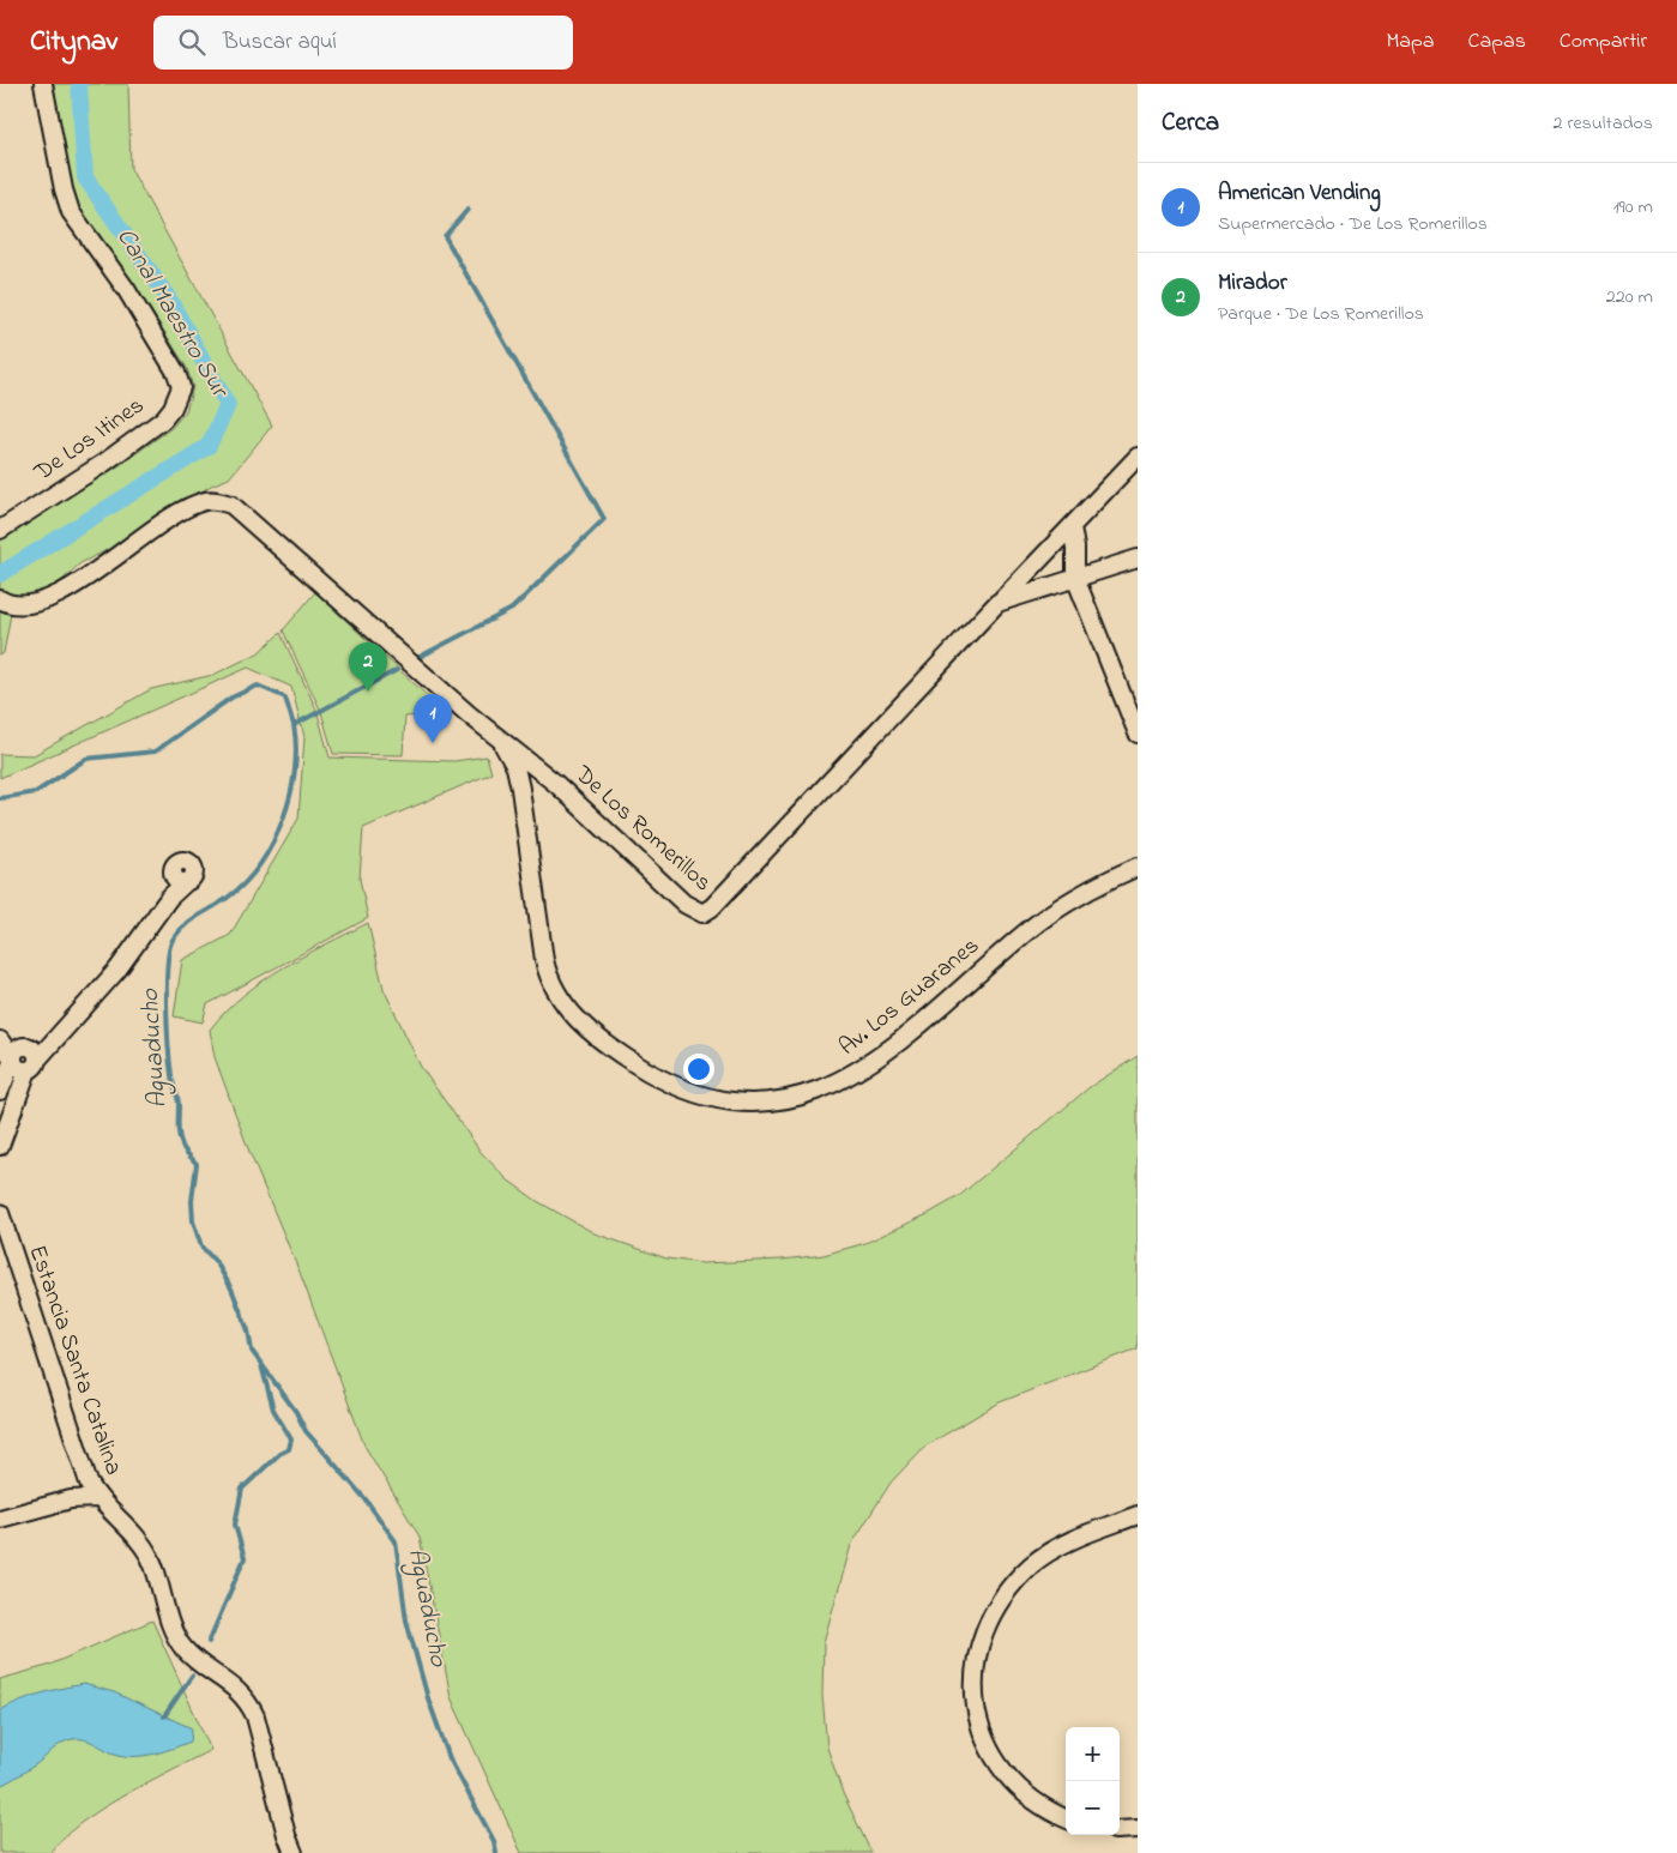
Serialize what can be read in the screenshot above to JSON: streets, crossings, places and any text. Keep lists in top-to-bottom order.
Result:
{
  "streets": {
    "street": [
      "De Los Itines",
      "De Los Romerillos",
      "Av. Los Guaranes",
      "Estancia Santa Catalina"
    ]
  },
  "crossings": [
    ["De Los Romerillos", "Av. Los Guaranes"]
  ],
  "water": ["Canal Maestro Sur", "Aguaducho"],
  "page": {
    "header": "Citynav",
    "search": "Buscar aquí",
    "nav": ["Mapa", "Capas", "Compartir"],
    "heading": ["Cerca", "2 resultados"],
    "list": [
      {
        "mark": "1",
        "name": "American Vending",
        "note": "Supermercado · De Los Romerillos",
        "value": "190 m"
      },
      {
        "mark": "2",
        "name": "Mirador",
        "note": "Parque · De Los Romerillos",
        "value": "220 m"
      }
    ],
    "pins": ["2", "1"],
    "map_buttons": ["+", "−"]
  }
}
